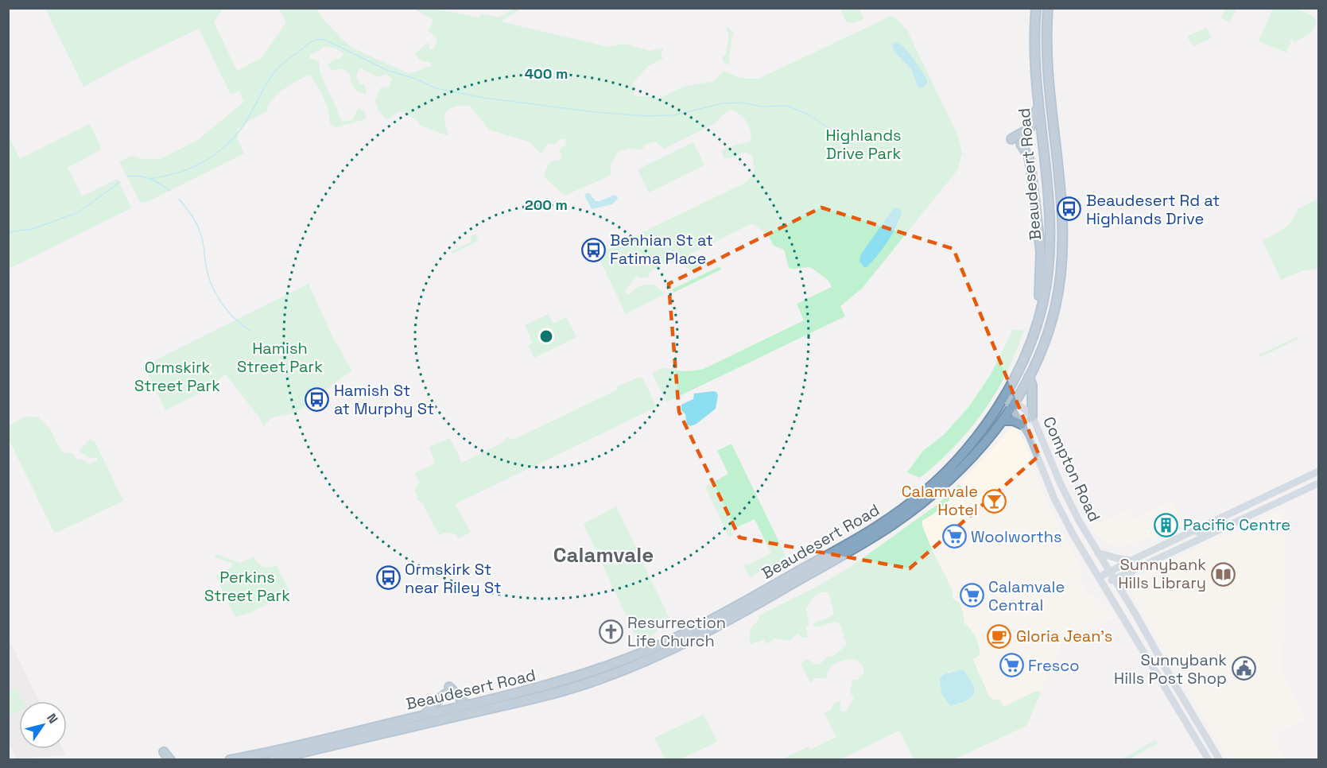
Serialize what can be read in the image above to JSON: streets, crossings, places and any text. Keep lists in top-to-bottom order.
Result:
{
  "streets": {
    "highway": ["Beaudesert Road"],
    "main road": ["Compton Road"]
  },
  "crossings": [
    ["Beaudesert Road", "Compton Road"]
  ],
  "districts": ["Calamvale"],
  "parks": [
    "Highlands Drive Park",
    "Hamish Street Park",
    "Ormskirk Street Park",
    "Perkins Street Park"
  ],
  "places": {
    "bus stop": [
      "Beaudesert Rd at Highlands Drive",
      "Benhian St at Fatima Place",
      "Hamish St at Murphy St",
      "Ormskirk St near Riley St"
    ],
    "bar": ["Calamvale Hotel"],
    "building": ["Pacific Centre"],
    "supermarket": ["Woolworths", "Calamvale Central", "Fresco"],
    "library": ["Sunnybank Hills Library"],
    "church": ["Resurrection Life Church"],
    "cafe": ["Gloria Jean's"],
    "public building": ["Sunnybank Hills Post Shop"]
  },
  "north": "top right",
  "rings": ["400 m", "200 m"]
}
